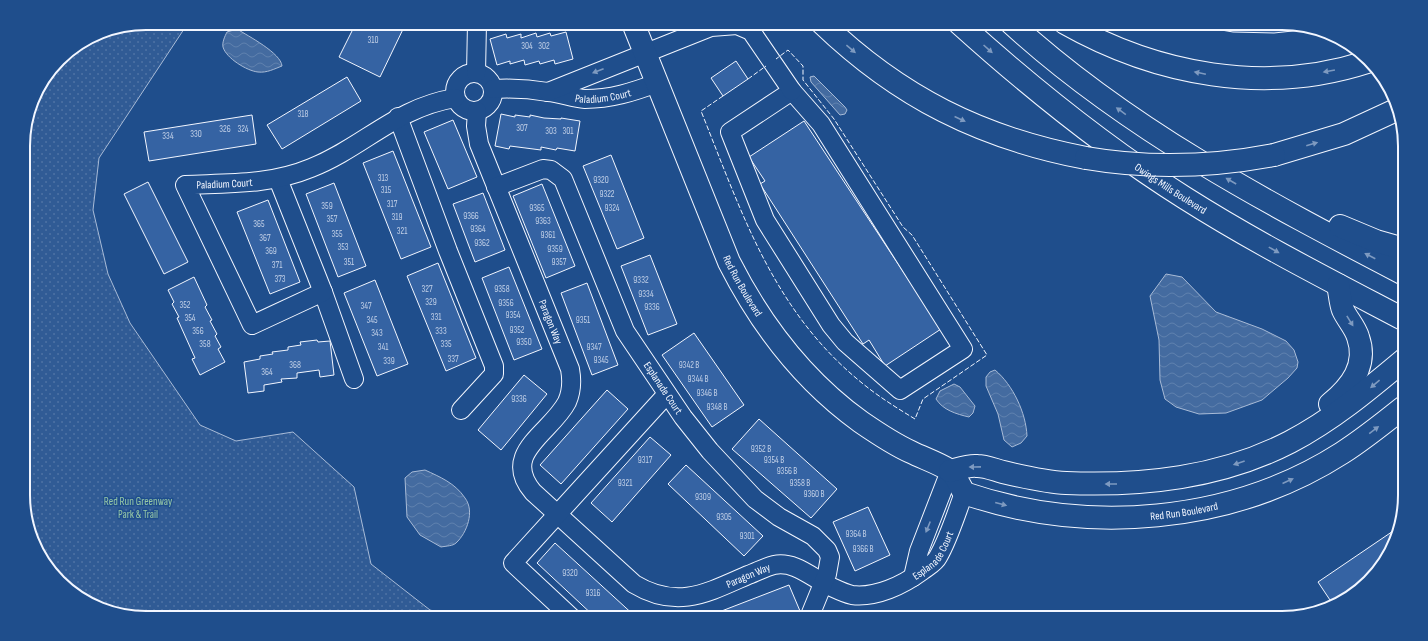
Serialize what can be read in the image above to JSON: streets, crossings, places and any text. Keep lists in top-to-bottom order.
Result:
{
  "streets": {
    "main road": ["Owings Mills Boulevard", "Red Run Boulevard"],
    "street": ["Paladium Court", "Paragon Way", "Esplanade Court"]
  },
  "crossings": [
    ["Paladium Court", "Red Run Boulevard"],
    ["Paladium Court", "Paragon Way"],
    ["Red Run Boulevard", "Esplanade Court"],
    ["Paragon Way", "Esplanade Court"]
  ],
  "parks": ["Red Run Greenway Park & Trail"],
  "house_numbers": [
    "310",
    "304",
    "302",
    "318",
    "307",
    "326",
    "324",
    "303",
    "301",
    "330",
    "334",
    "313",
    "9320",
    "315",
    "9322",
    "317",
    "359",
    "9365",
    "9324",
    "9366",
    "319",
    "357",
    "9363",
    "365",
    "9364",
    "321",
    "355",
    "9361",
    "367",
    "9362",
    "353",
    "9359",
    "369",
    "351",
    "9357",
    "371",
    "373",
    "9332",
    "327",
    "9358",
    "9334",
    "329",
    "9356",
    "352",
    "347",
    "9336",
    "9354",
    "331",
    "354",
    "345",
    "9351",
    "9352",
    "356",
    "333",
    "343",
    "9350",
    "358",
    "335",
    "341",
    "9347",
    "337",
    "9345",
    "339",
    "368",
    "9342 B",
    "364",
    "9344 B",
    "9346 B",
    "9336",
    "9348 B",
    "9352 B",
    "9317",
    "9354 B",
    "9356 B",
    "9321",
    "9358 B",
    "9360 B",
    "9309",
    "9305",
    "9364 B",
    "9301",
    "9366 B",
    "9320",
    "9316"
  ]
}
